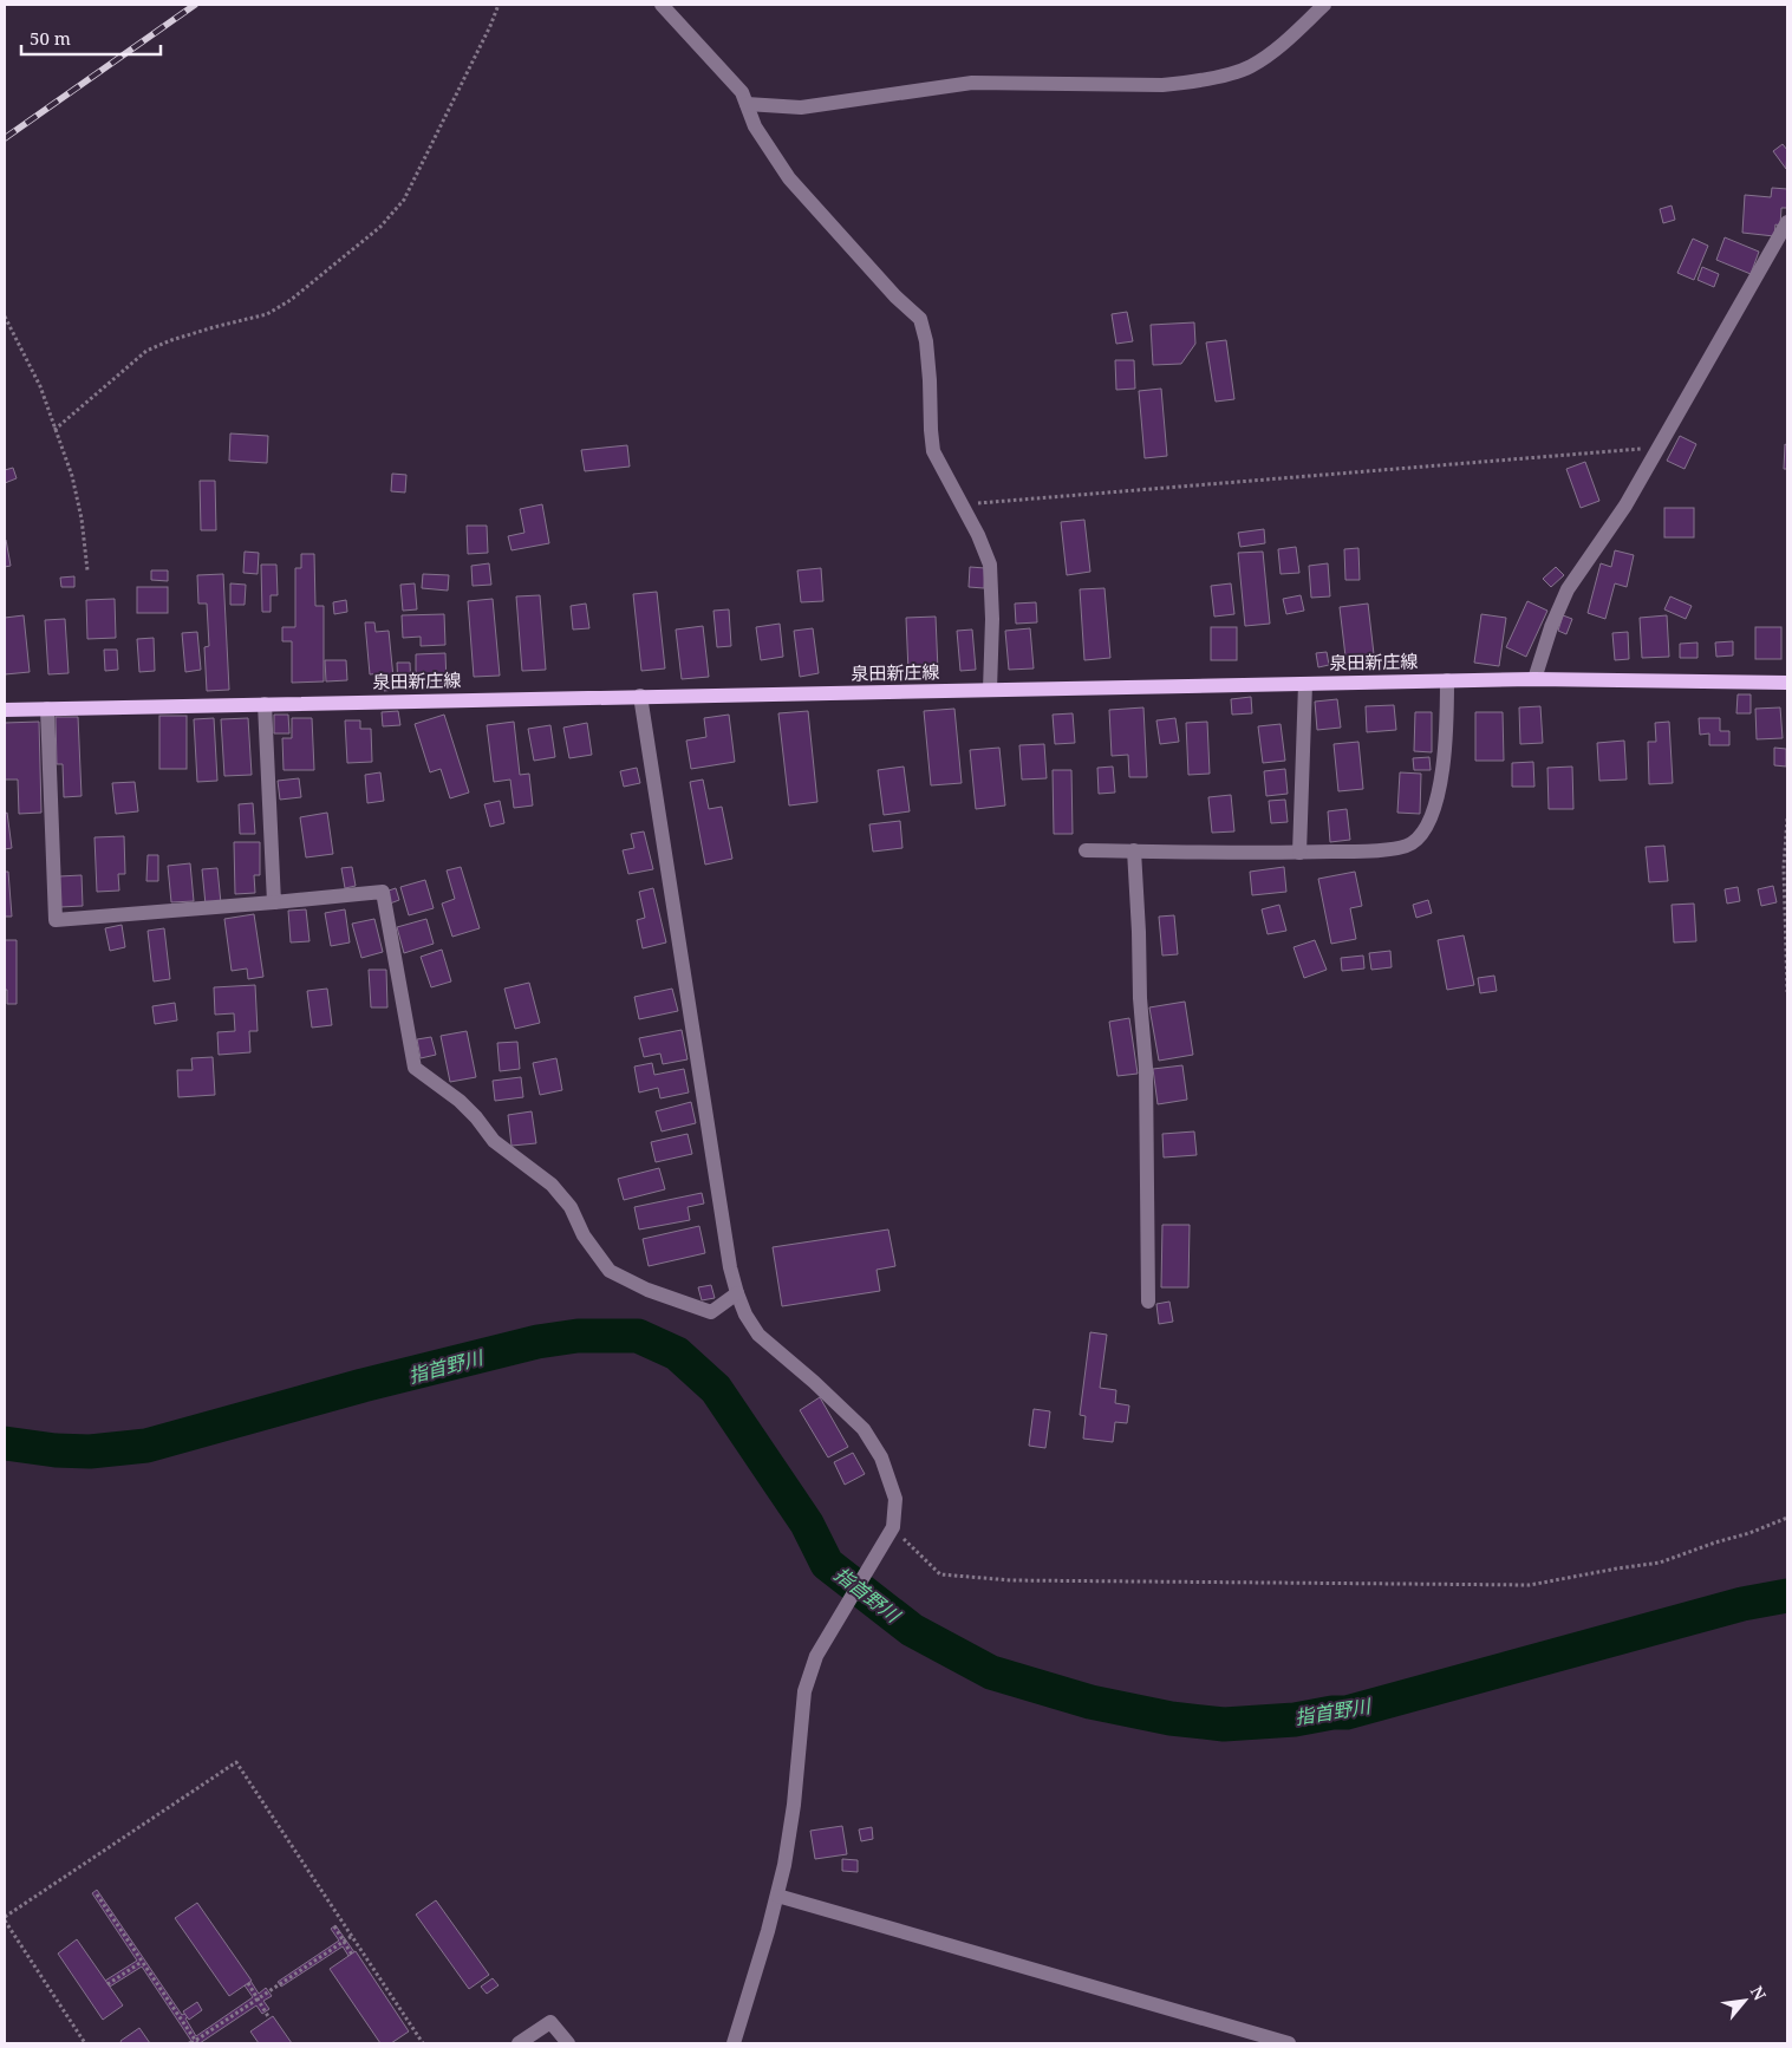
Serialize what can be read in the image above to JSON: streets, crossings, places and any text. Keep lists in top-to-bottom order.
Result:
{
  "streets": {
    "main road": ["泉田新庄線"]
  },
  "water": ["指首野川"],
  "scale_bar": "50 m",
  "north": "top right"
}
